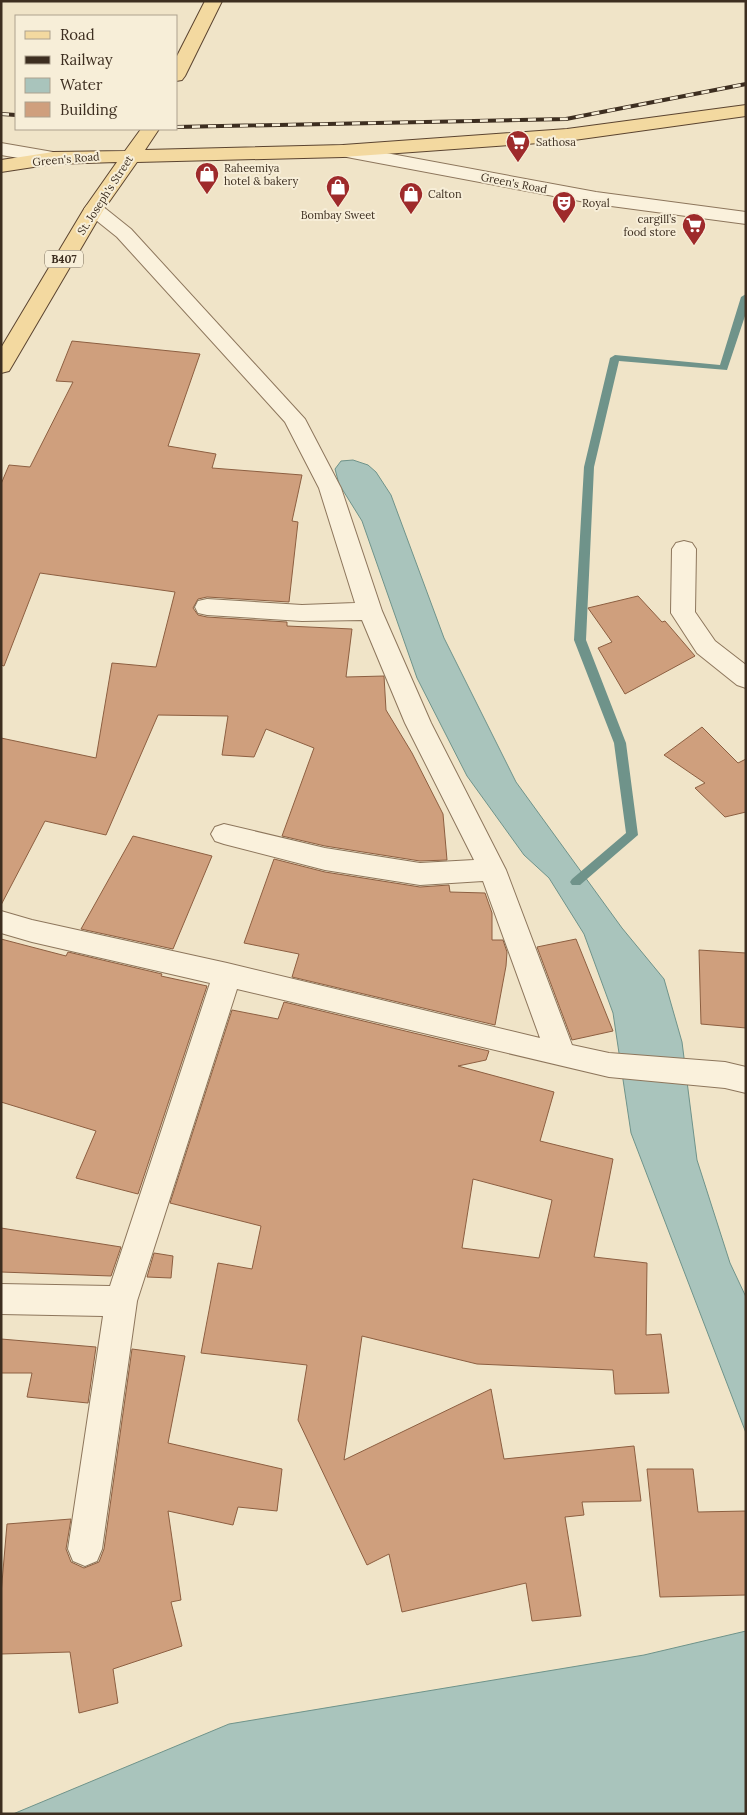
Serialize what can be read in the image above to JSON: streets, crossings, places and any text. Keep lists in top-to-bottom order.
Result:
{
  "streets": {
    "main road": ["Green's Road", "St. Joseph's Street", "B407"]
  },
  "crossings": [
    ["Green's Road", "St. Joseph's Street"]
  ],
  "places": {
    "supermarket": ["Sathosa", "cargill’s food store"],
    "shop": ["Raheemiya hotel & bakery", "Bombay Sweet", "Calton"],
    "theatre": ["Royal"]
  },
  "legend": [
    "Road",
    "Railway",
    "Water",
    "Building"
  ]
}
